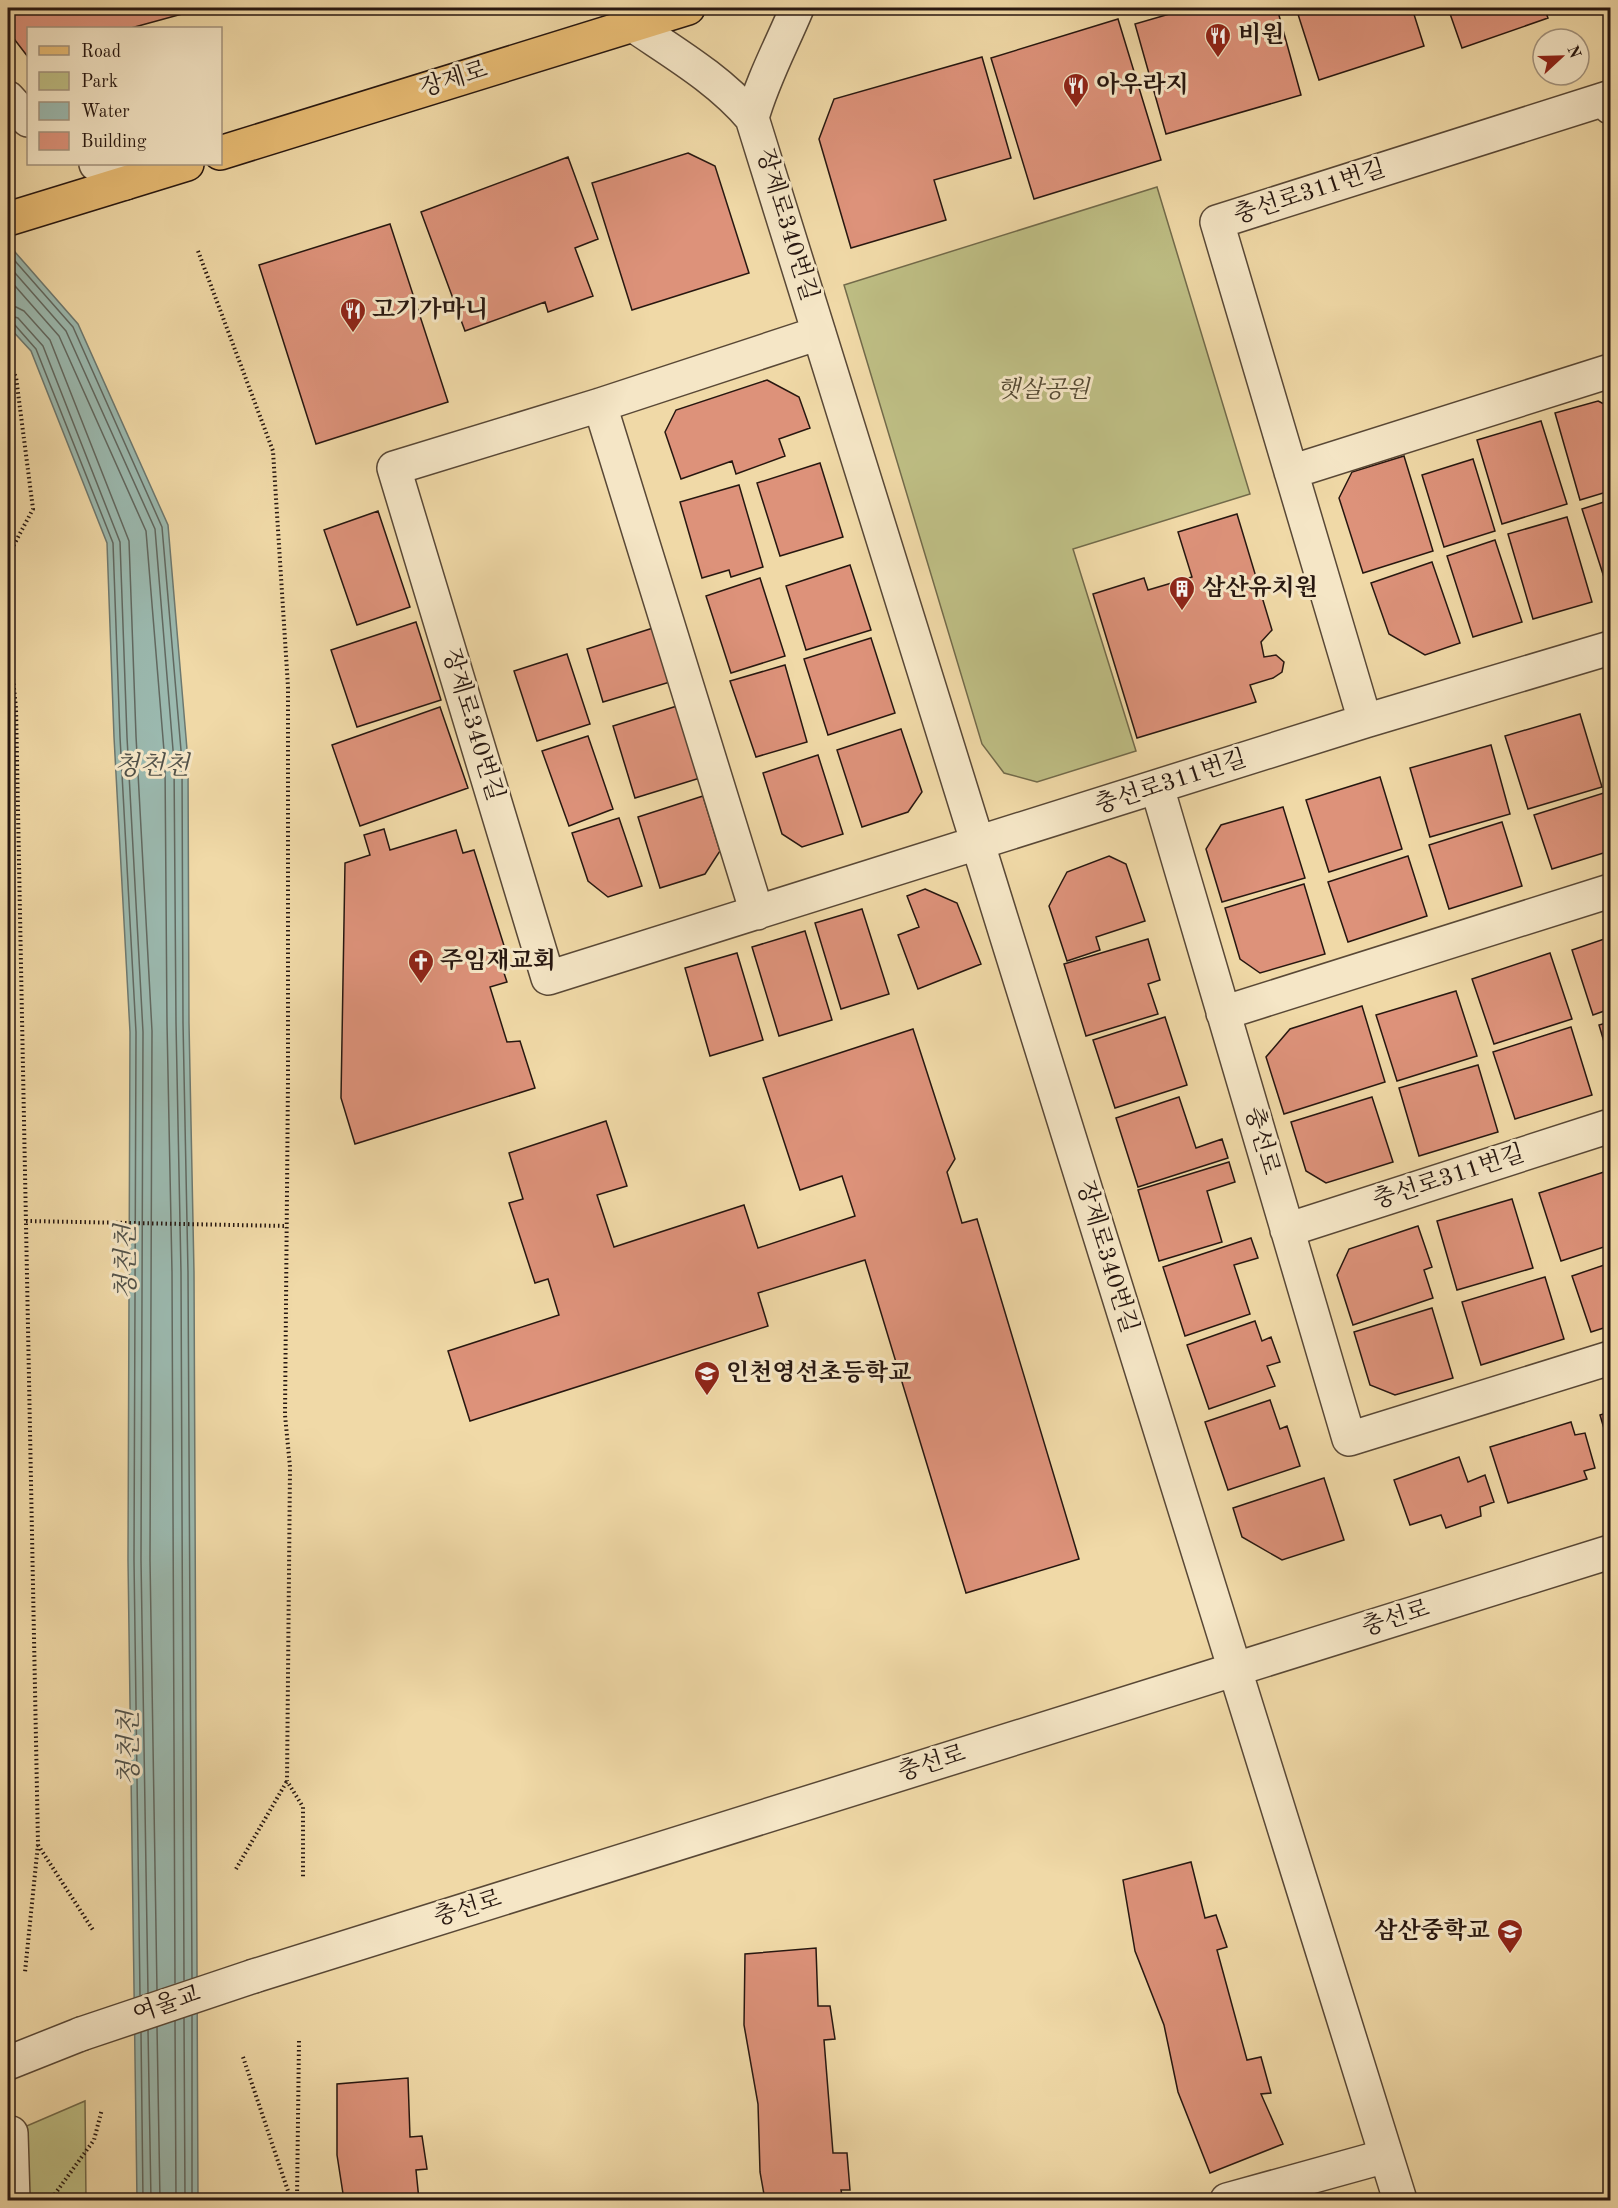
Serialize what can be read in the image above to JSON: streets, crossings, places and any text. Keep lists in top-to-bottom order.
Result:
{
  "streets": {
    "main road": ["장제로"],
    "street": [
      "충선로311번길",
      "장제로340번길",
      "충선로",
      "여울교"
    ]
  },
  "crossings": [
    ["충선로311번길", "장제로340번길"],
    ["충선로311번길", "충선로"],
    ["장제로340번길", "충선로"],
    ["충선로", "여울교"]
  ],
  "water": ["청천천"],
  "parks": ["햇살공원"],
  "places": {
    "restaurant": ["비원", "아우라지", "고기가마니"],
    "building": ["삼산유치원"],
    "church": ["주임재교회"],
    "school or university": ["인천영선초등학교", "삼산중학교"]
  },
  "legend": [
    "Road",
    "Park",
    "Water",
    "Building"
  ],
  "north": "right"
}
